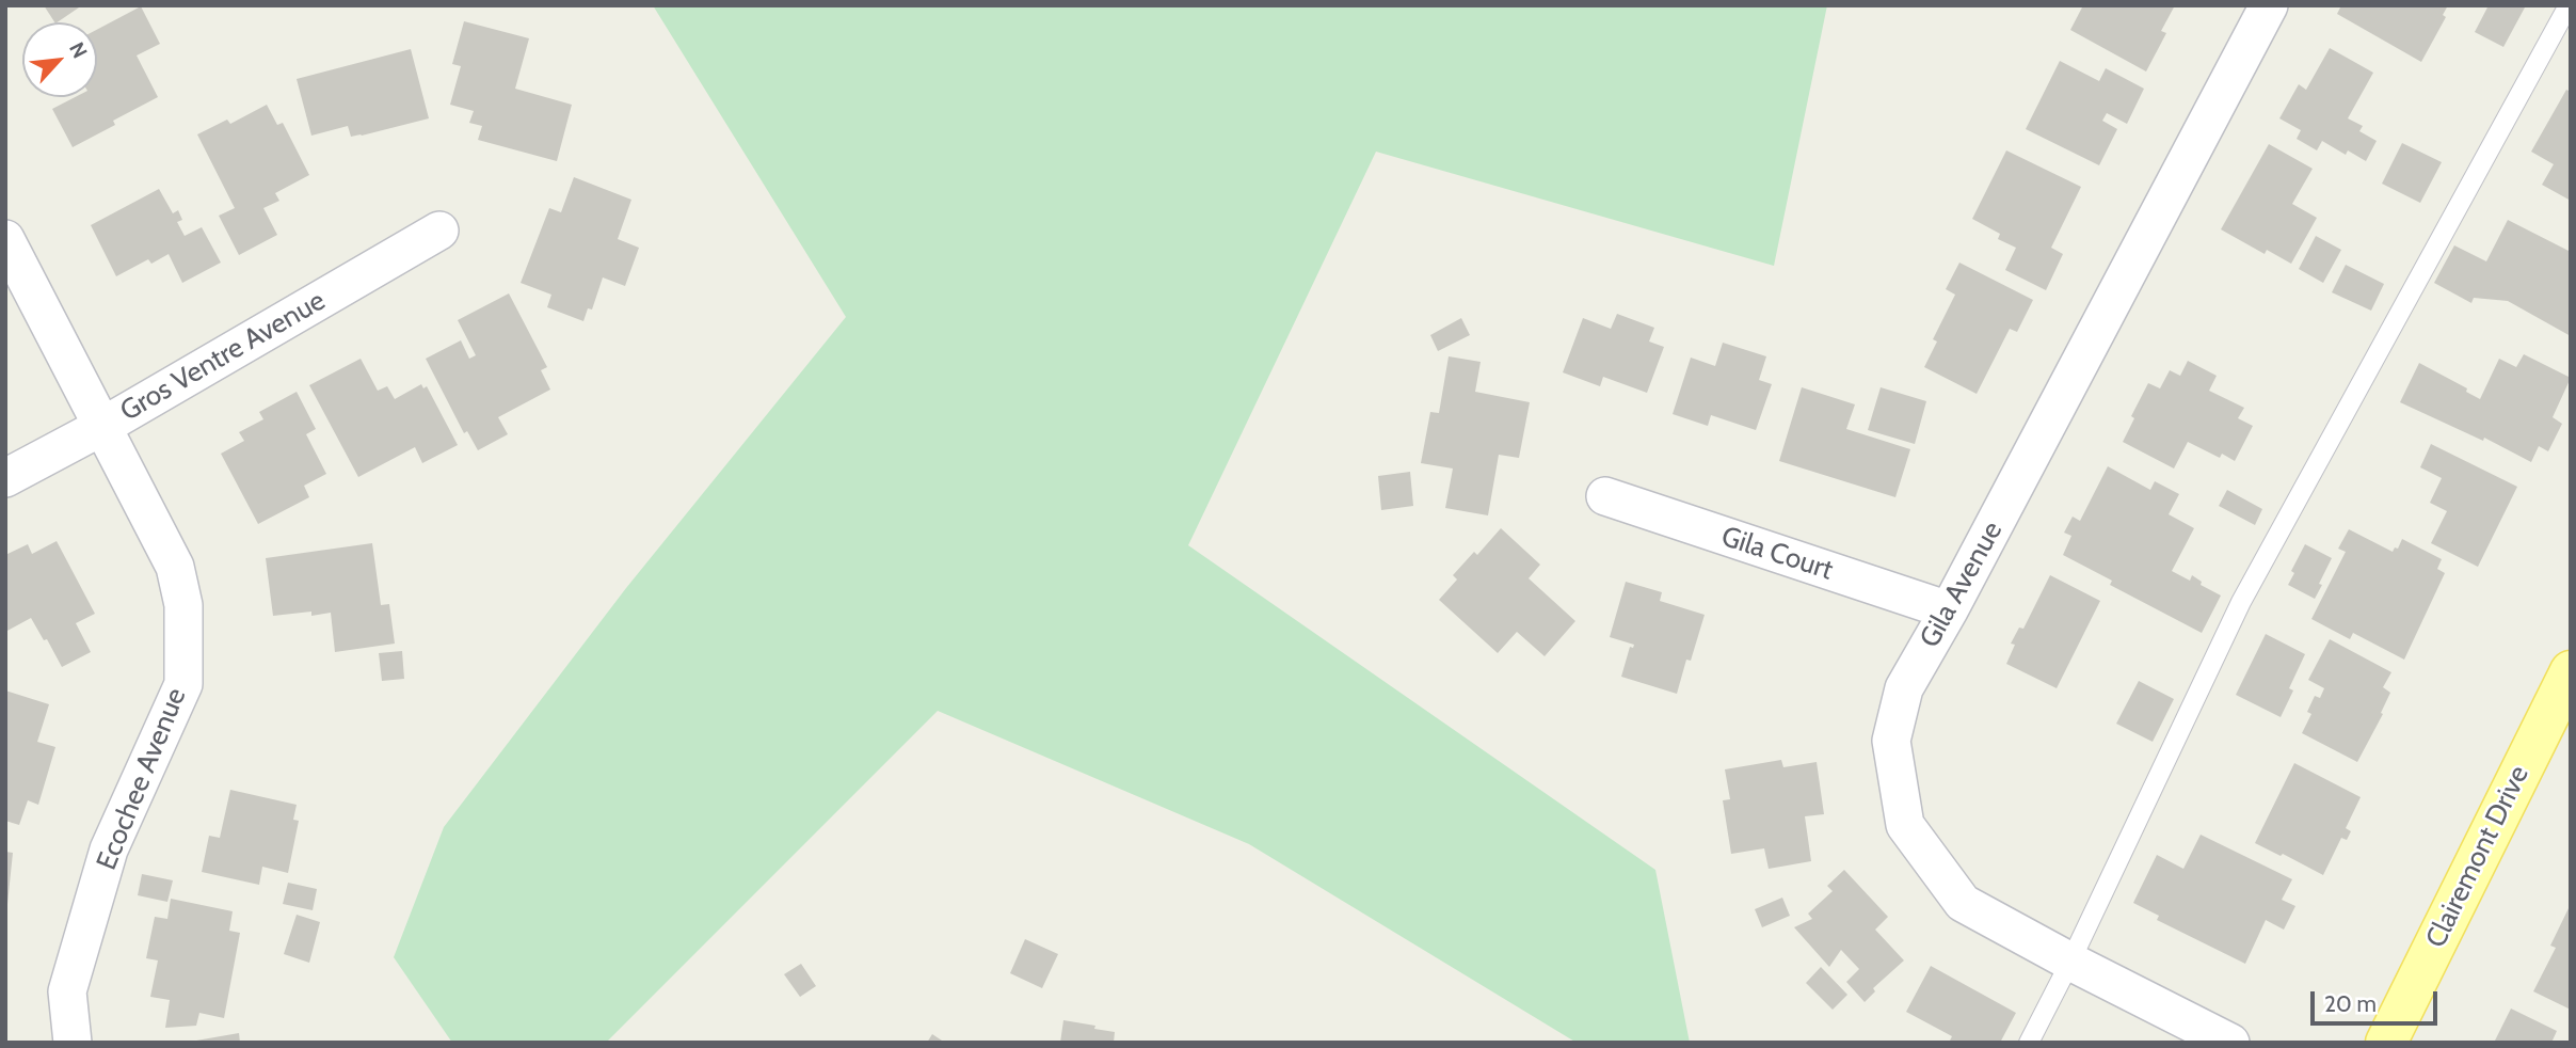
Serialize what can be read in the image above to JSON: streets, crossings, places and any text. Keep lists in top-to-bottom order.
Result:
{
  "streets": {
    "main road": ["Clairemont Drive"],
    "street": [
      "Gros Ventre Avenue",
      "Gila Court",
      "Gila Avenue",
      "Ecochee Avenue"
    ]
  },
  "crossings": [
    ["Gros Ventre Avenue", "Ecochee Avenue"],
    ["Gila Court", "Gila Avenue"]
  ],
  "scale_bar": "20 m",
  "north": "top right"
}
